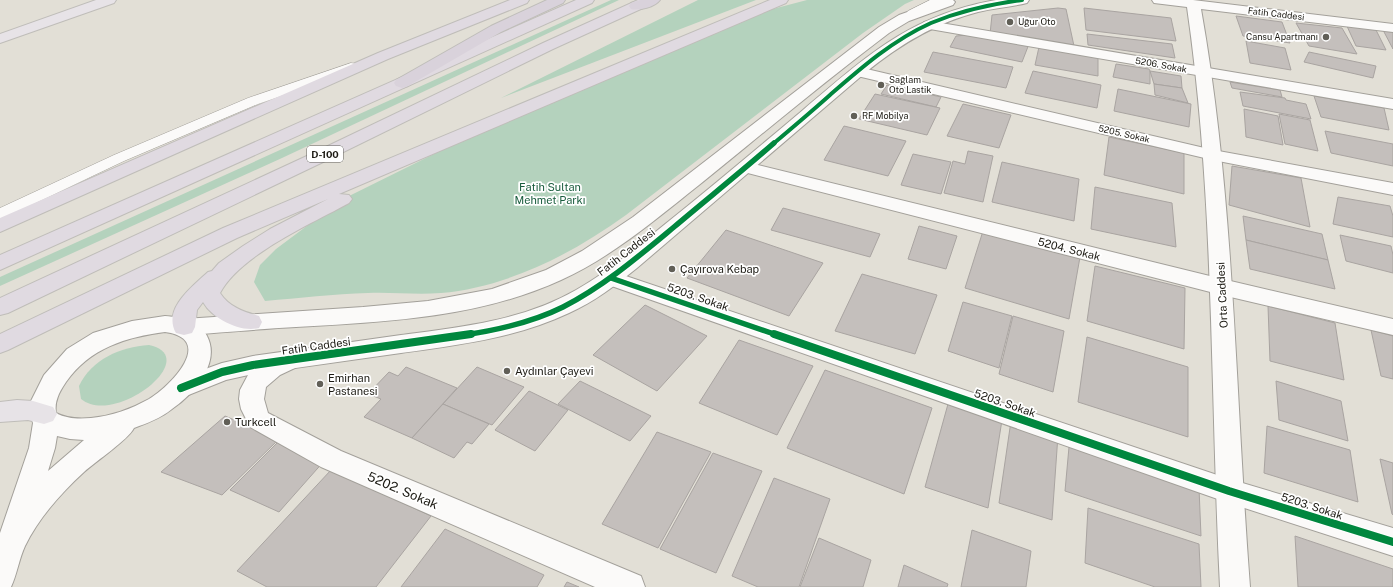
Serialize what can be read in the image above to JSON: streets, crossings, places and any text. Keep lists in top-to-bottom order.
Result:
{
  "streets": {
    "highway": ["D-100"],
    "street": [
      "Fatih Caddesi",
      "5206. Sokak",
      "5205. Sokak",
      "5204. Sokak",
      "Orta Caddesi",
      "5203. Sokak",
      "5202. Sokak"
    ]
  },
  "crossings": [
    ["Fatih Caddesi", "5206. Sokak"],
    ["Fatih Caddesi", "5205. Sokak"],
    ["Fatih Caddesi", "5204. Sokak"],
    ["Fatih Caddesi", "Orta Caddesi"],
    ["Fatih Caddesi", "5203. Sokak"],
    ["Fatih Caddesi", "5202. Sokak"],
    ["5206. Sokak", "Orta Caddesi"],
    ["5205. Sokak", "Orta Caddesi"],
    ["5204. Sokak", "Orta Caddesi"],
    ["Orta Caddesi", "5203. Sokak"]
  ],
  "parks": ["Fatih Sultan Mehmet Parkı"],
  "places": [
    "Uğur Oto",
    "Cansu Apartmanı",
    "Sağlam Oto Lastik",
    "RF Mobilya",
    "Çayırova Kebap",
    "Aydınlar Çayevi",
    "Emirhan Pastanesi",
    "Turkcell"
  ]
}
